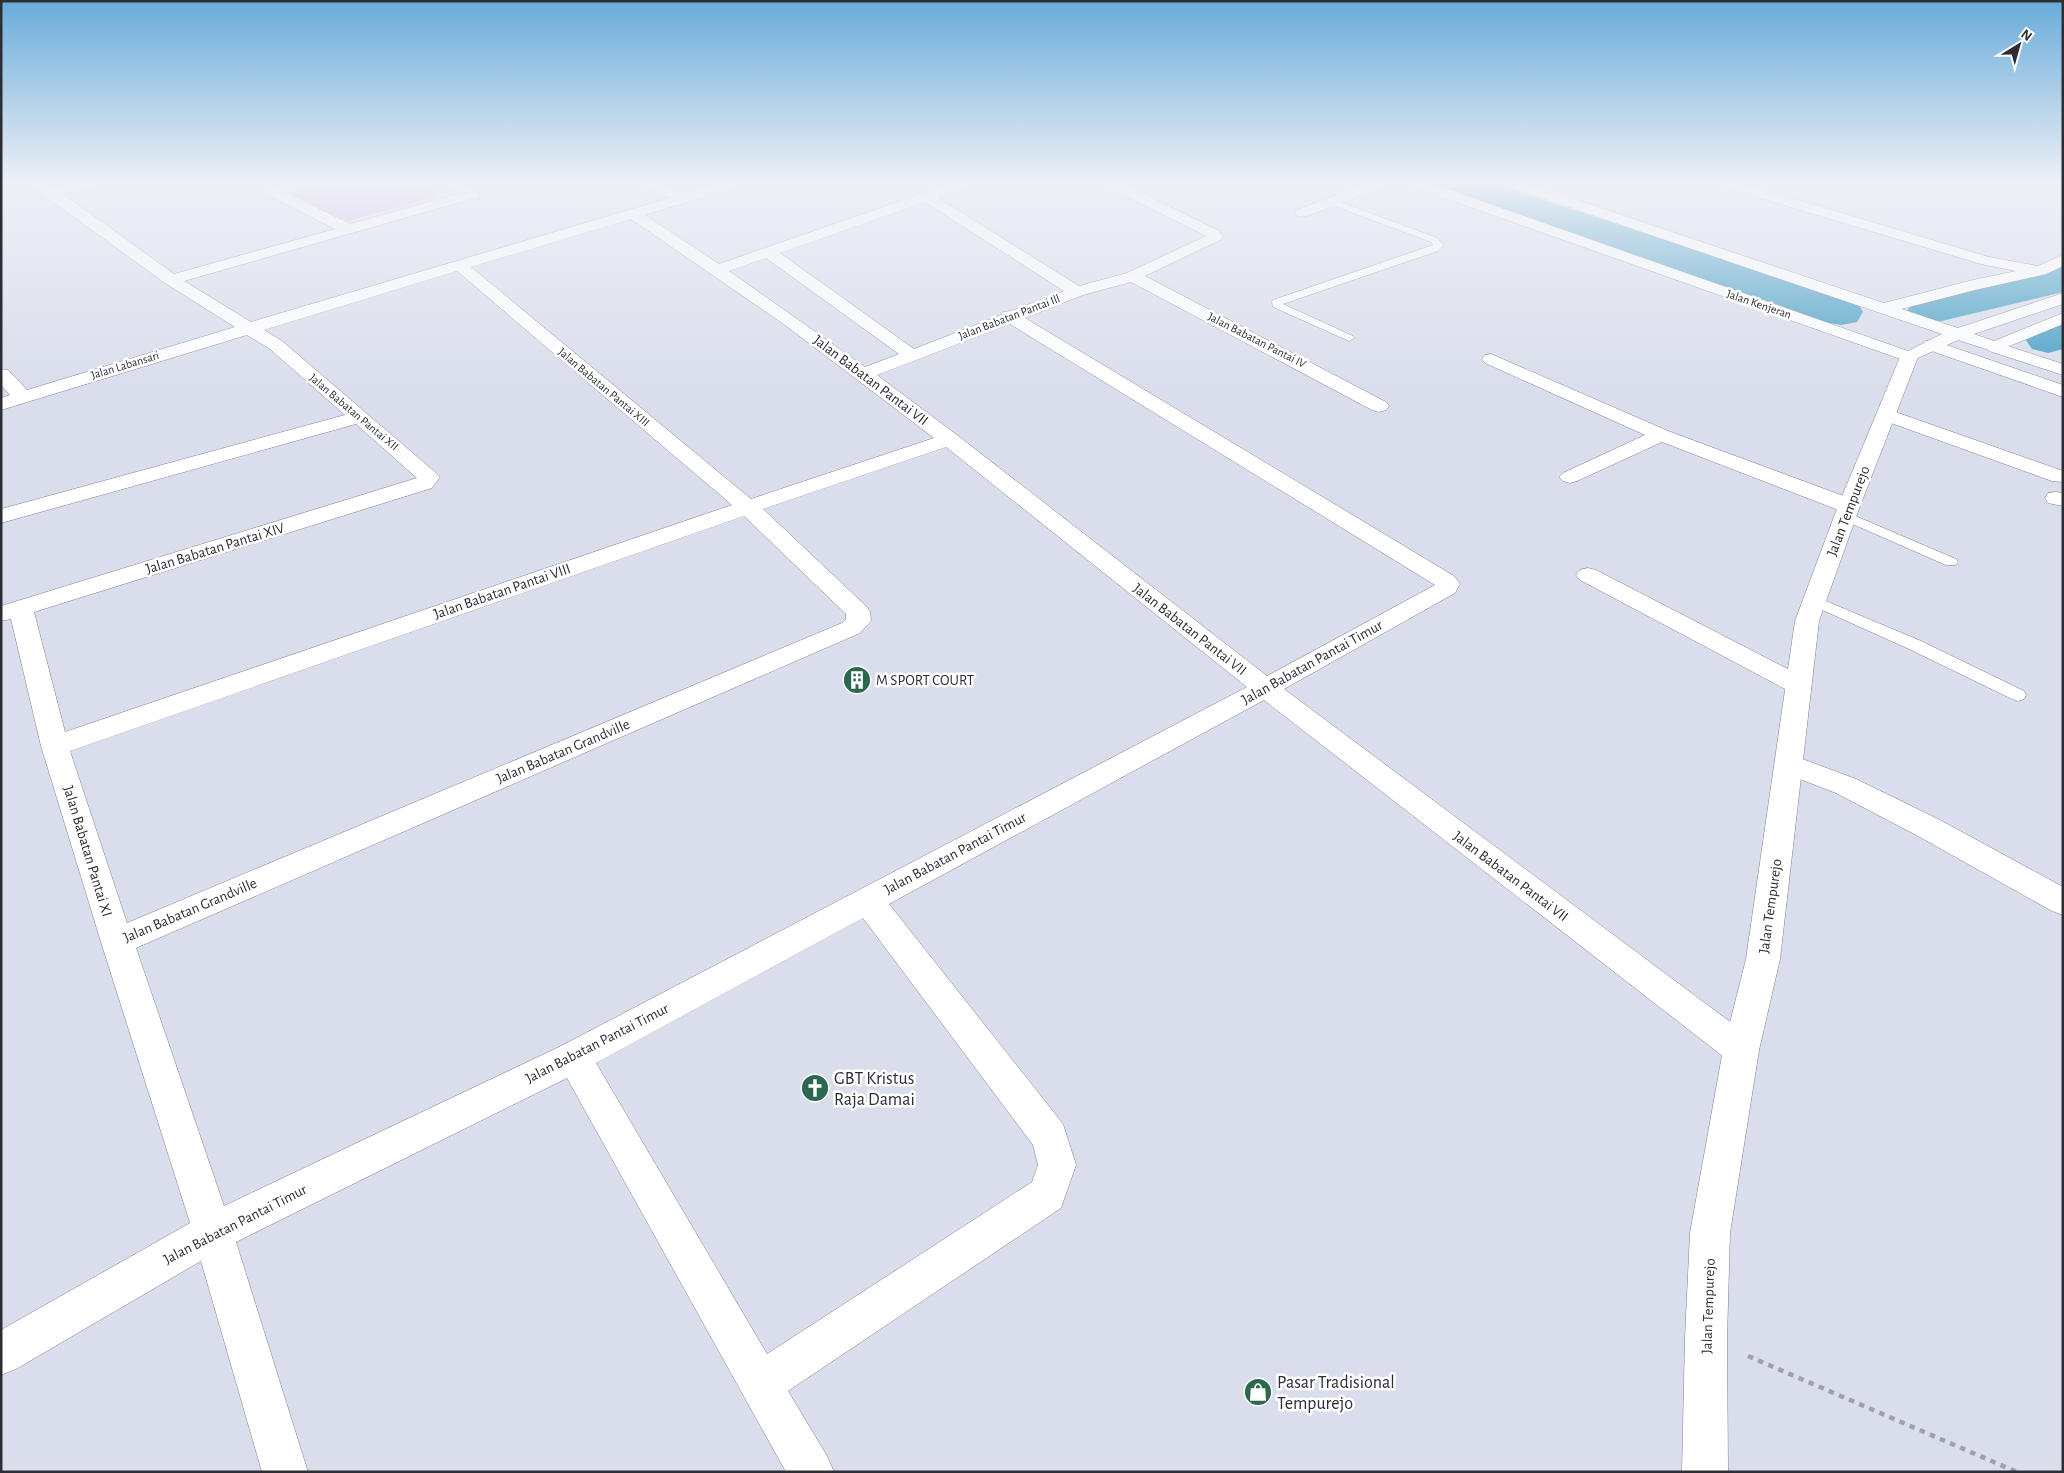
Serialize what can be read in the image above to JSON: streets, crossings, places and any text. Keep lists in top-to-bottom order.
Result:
{
  "streets": {
    "street": [
      "Jalan Kenjeran",
      "Jalan Babatan Pantai Ill",
      "Jalan Babatan Pantai IV",
      "Jalan Labansari",
      "Jalan Babatan Pantai VII",
      "Jalan Babatan Pantai XIII",
      "Jalan Babatan Pantai XII",
      "Jalan Tempurejo",
      "Jalan Babatan Pantai XIV",
      "Jalan Babatan Pantai VIII",
      "Jalan Babatan Pantai Timur",
      "Jalan Babatan Grandville",
      "Jalan Babatan Pantai XI"
    ]
  },
  "crossings": [
    ["Jalan Kenjeran", "Jalan Tempurejo"],
    ["Jalan Babatan Pantai Ill", "Jalan Babatan Pantai IV"],
    ["Jalan Babatan Pantai Ill", "Jalan Babatan Pantai VII"],
    ["Jalan Babatan Pantai Ill", "Jalan Babatan Pantai Timur"],
    ["Jalan Labansari", "Jalan Babatan Pantai XIII"],
    ["Jalan Labansari", "Jalan Babatan Pantai XII"],
    ["Jalan Babatan Pantai VII", "Jalan Tempurejo"],
    ["Jalan Babatan Pantai VII", "Jalan Babatan Pantai VIII"],
    ["Jalan Babatan Pantai VII", "Jalan Babatan Pantai Timur"],
    ["Jalan Babatan Pantai XIII", "Jalan Babatan Pantai VIII"],
    ["Jalan Babatan Pantai XIII", "Jalan Babatan Grandville"],
    ["Jalan Babatan Pantai XII", "Jalan Babatan Pantai XIV"],
    ["Jalan Babatan Pantai XIV", "Jalan Babatan Pantai XI"],
    ["Jalan Babatan Pantai VIII", "Jalan Babatan Grandville"],
    ["Jalan Babatan Pantai VIII", "Jalan Babatan Pantai XI"],
    ["Jalan Babatan Pantai Timur", "Jalan Babatan Pantai XI"],
    ["Jalan Babatan Grandville", "Jalan Babatan Pantai XI"]
  ],
  "places": {
    "building": ["M SPORT COURT"],
    "church": ["GBT Kristus Raja Damai"],
    "shop": ["Pasar Tradisional Tempurejo"]
  },
  "north": "top right"
}
